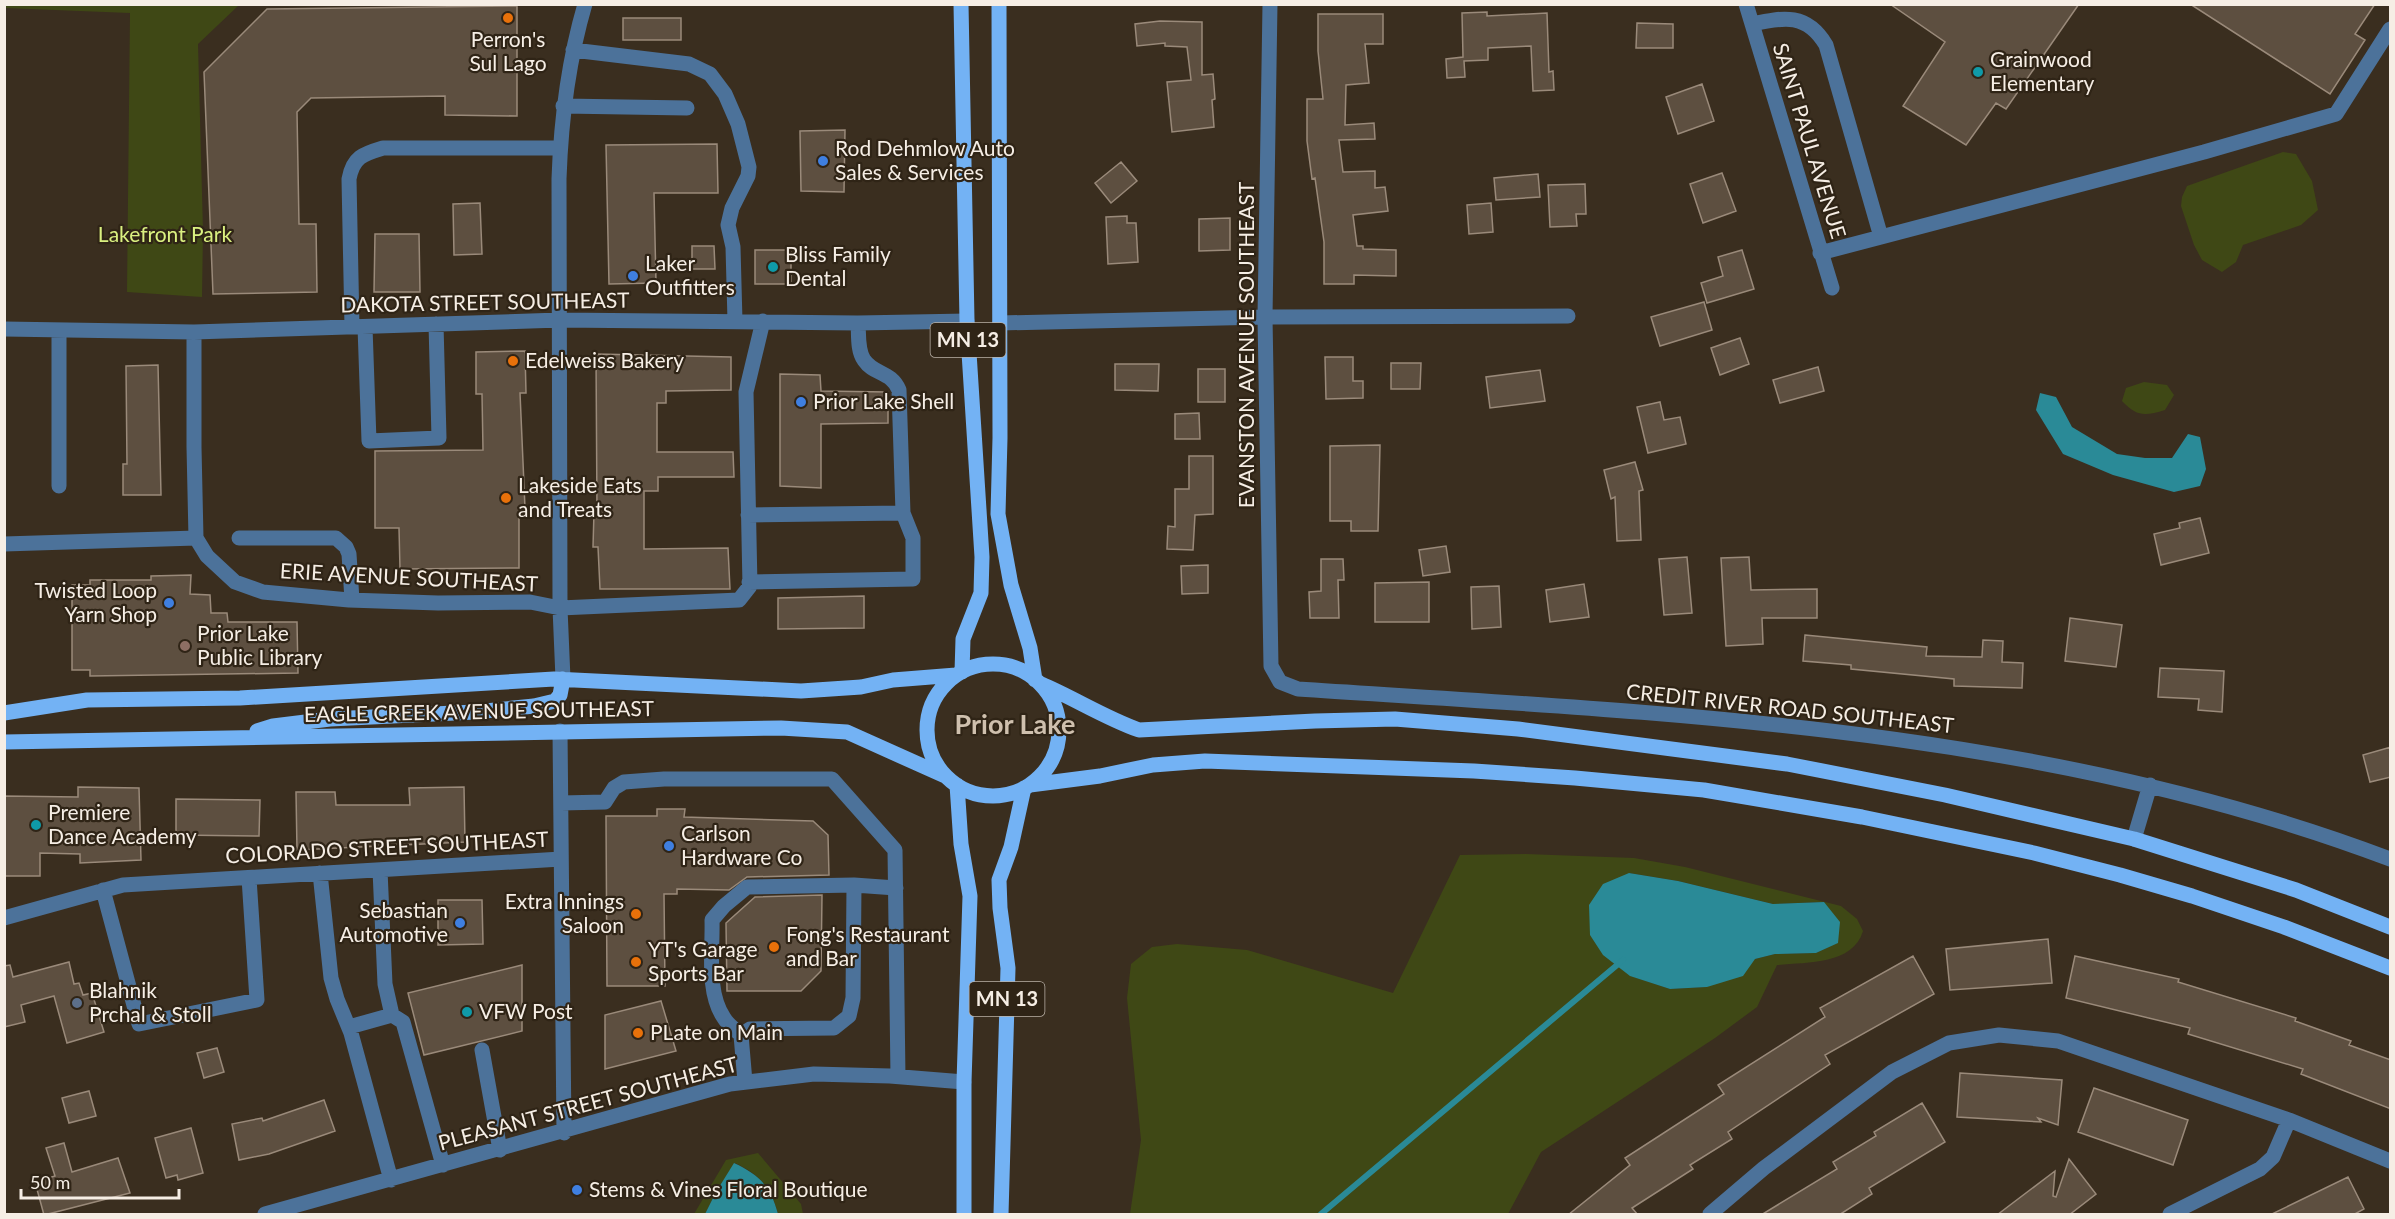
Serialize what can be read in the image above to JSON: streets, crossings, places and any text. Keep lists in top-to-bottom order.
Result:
{
  "streets": {
    "main road": ["MN 13", "EAGLE CREEK AVENUE SOUTHEAST"],
    "street": [
      "SAINT PAUL AVENUE",
      "DAKOTA STREET SOUTHEAST",
      "EVANSTON AVENUE SOUTHEAST",
      "ERIE AVENUE SOUTHEAST",
      "CREDIT RIVER ROAD SOUTHEAST",
      "COLORADO STREET SOUTHEAST",
      "PLEASANT STREET SOUTHEAST"
    ]
  },
  "crossings": [
    ["DAKOTA STREET SOUTHEAST", "MN 13"],
    ["MN 13", "EAGLE CREEK AVENUE SOUTHEAST"],
    ["MN 13", "PLEASANT STREET SOUTHEAST"],
    ["EVANSTON AVENUE SOUTHEAST", "CREDIT RIVER ROAD SOUTHEAST"]
  ],
  "districts": ["Prior Lake"],
  "parks": ["Lakefront Park"],
  "places": [
    "Perron's Sul Lago",
    "Grainwood Elementary",
    "Rod Dehmlow Auto Sales & Services",
    "Bliss Family Dental",
    "Laker Outfitters",
    "Edelweiss Bakery",
    "Prior Lake Shell",
    "Lakeside Eats and Treats",
    "Twisted Loop Yarn Shop",
    "Prior Lake Public Library",
    "Premiere Dance Academy",
    "Carlson Hardware Co",
    "Extra Innings Saloon",
    "Sebastian Automotive",
    "Fong's Restaurant and Bar",
    "YT's Garage Sports Bar",
    "Blahnik Prchal & Stoll",
    "VFW Post",
    "PLate on Main",
    "Stems & Vines Floral Boutique"
  ],
  "scale_bar": "50 m"
}
